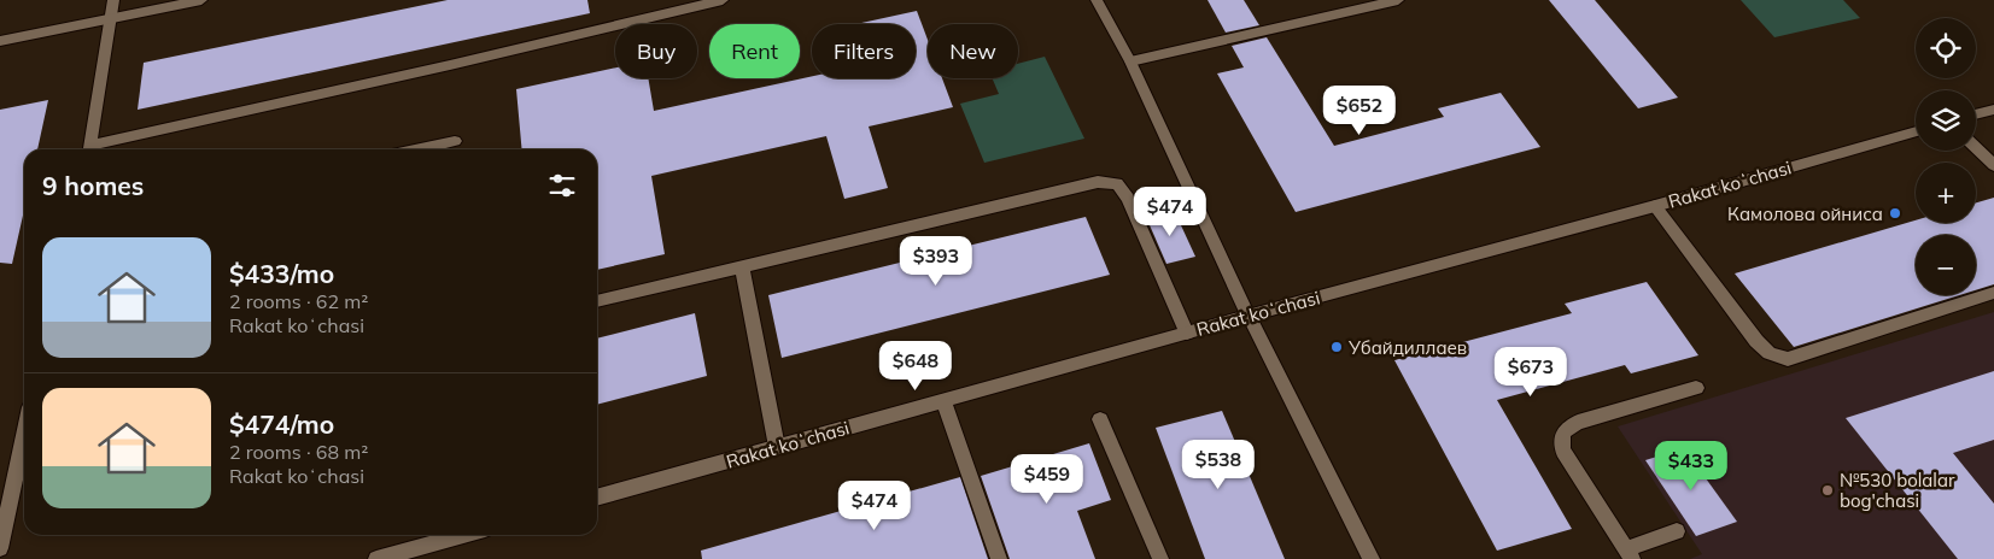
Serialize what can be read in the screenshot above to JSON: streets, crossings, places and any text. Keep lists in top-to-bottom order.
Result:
{
  "streets": {
    "street": ["Rakat koʻchasi"]
  },
  "places": ["Камолова ойниса", "Убайдиллаев", "№530 bolalar bog'chasi"],
  "page": {
    "map_buttons": ["+", "−"],
    "chip": [
      "Buy",
      "Rent",
      "Filters",
      "New"
    ],
    "price": [
      "$652",
      "$474",
      "$393",
      "$648",
      "$673",
      "$538",
      "$433",
      "$459",
      "$474"
    ],
    "heading": "9 homes",
    "list": [
      {
        "name": "$433/mo",
        "note": "2 rooms · 62 m² · Rakat koʻchasi"
      },
      {
        "name": "$474/mo",
        "note": "2 rooms · 68 m² · Rakat koʻchasi"
      }
    ]
  }
}
